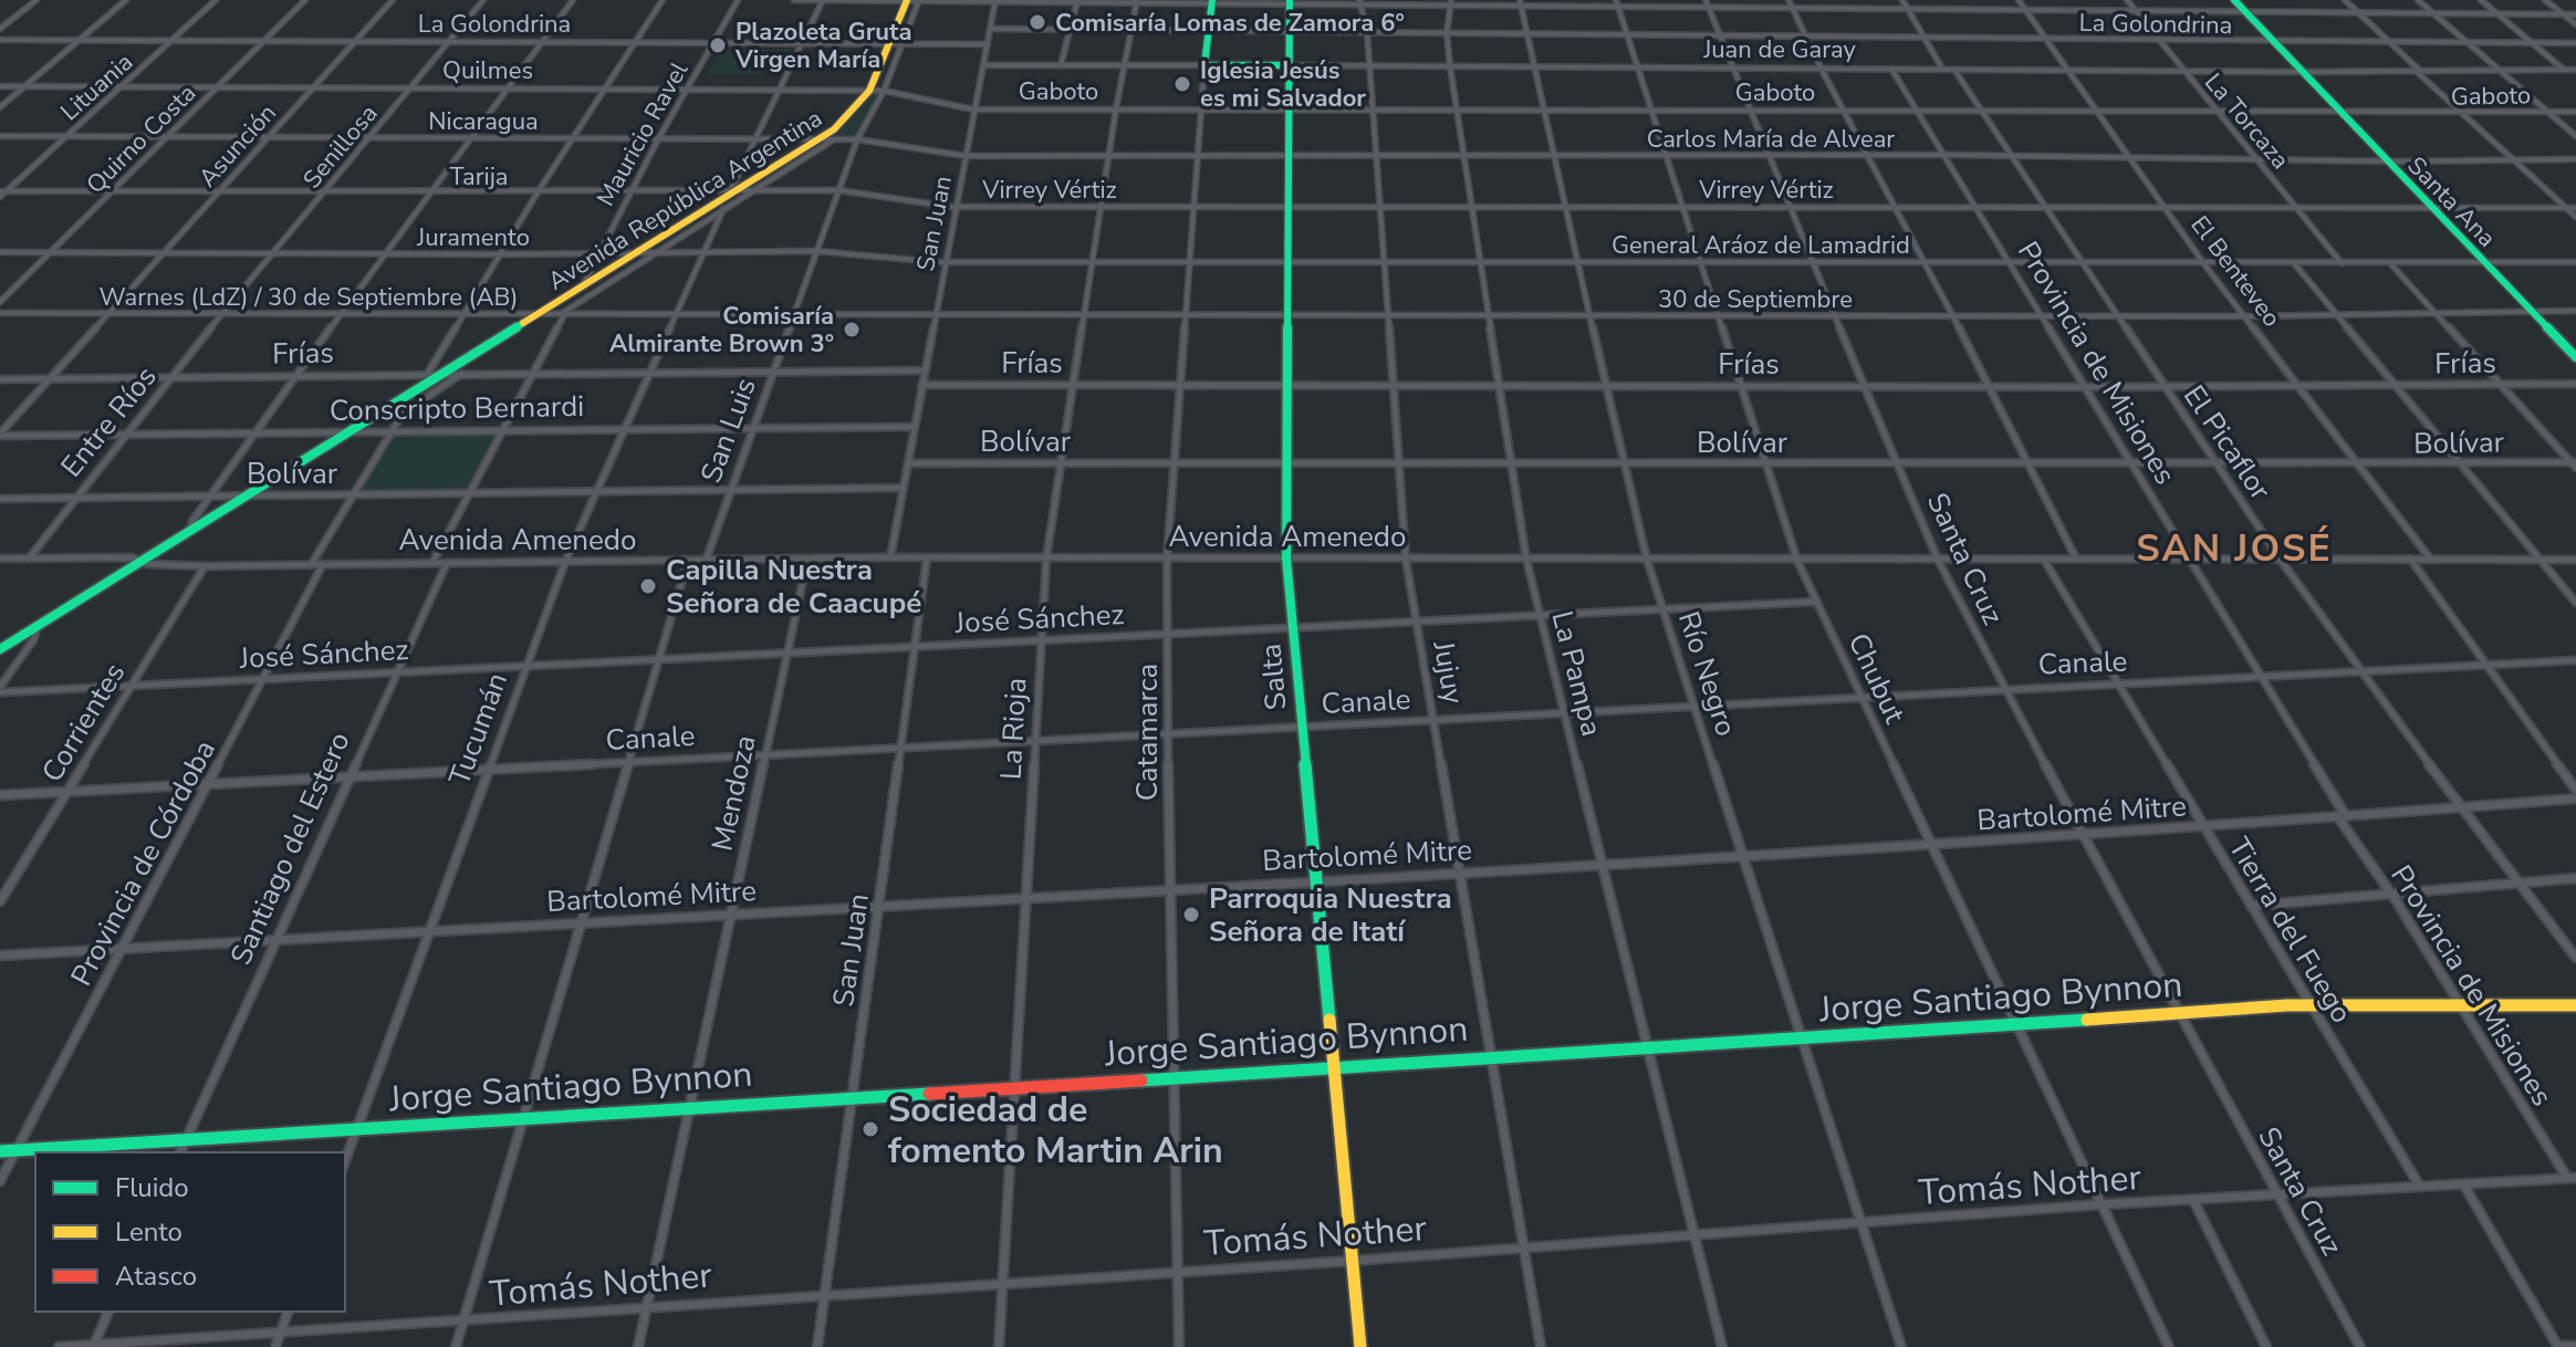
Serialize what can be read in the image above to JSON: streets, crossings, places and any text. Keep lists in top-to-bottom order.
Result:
{
  "streets": {
    "street": [
      "La Golondrina",
      "Juan de Garay",
      "Quilmes",
      "Lituania",
      "Gaboto",
      "Nicaragua",
      "La Torcaza",
      "Mauricio Ravel",
      "Quirno Costa",
      "Carlos María de Alvear",
      "Asunción",
      "Senillosa",
      "Tarija",
      "Virrey Vértiz",
      "Avenida República Argentina",
      "Santa Ana",
      "San Juan",
      "Juramento",
      "General Aráoz de Lamadrid",
      "El Benteveo",
      "Warnes (LdZ) / 30 de Septiembre (AB)",
      "30 de Septiembre",
      "Frías",
      "Provincia de Misiones",
      "Conscripto Bernardi",
      "Entre Ríos",
      "San Luis",
      "Bolívar",
      "El Picaflor",
      "Avenida Amenedo",
      "Santa Cruz",
      "José Sánchez",
      "Canale",
      "Jujuy",
      "La Pampa",
      "Río Negro",
      "Salta",
      "Chubut",
      "Corrientes",
      "Tucumán",
      "La Rioja",
      "Catamarca",
      "Mendoza",
      "Bartolomé Mitre",
      "Santiago del Estero",
      "Provincia de Córdoba",
      "Tierra del Fuego",
      "Jorge Santiago Bynnon",
      "Tomás Nother"
    ]
  },
  "crossings": [
    ["La Golondrina", "Lituania"],
    ["La Golondrina", "La Torcaza"],
    ["La Golondrina", "Mauricio Ravel"],
    ["La Golondrina", "Quirno Costa"],
    ["La Golondrina", "Asunción"],
    ["La Golondrina", "Senillosa"],
    ["La Golondrina", "Avenida República Argentina"],
    ["La Golondrina", "Santa Ana"],
    ["La Golondrina", "San Juan"],
    ["La Golondrina", "El Benteveo"],
    ["La Golondrina", "Santa Cruz"],
    ["La Golondrina", "Jujuy"],
    ["La Golondrina", "La Pampa"],
    ["La Golondrina", "Río Negro"],
    ["La Golondrina", "Salta"],
    ["La Golondrina", "Chubut"],
    ["La Golondrina", "La Rioja"],
    ["Juan de Garay", "La Torcaza"],
    ["Juan de Garay", "Santa Ana"],
    ["Juan de Garay", "San Juan"],
    ["Juan de Garay", "El Benteveo"],
    ["Juan de Garay", "Provincia de Misiones"],
    ["Juan de Garay", "El Picaflor"],
    ["Juan de Garay", "Santa Cruz"],
    ["Juan de Garay", "Jujuy"],
    ["Juan de Garay", "La Pampa"],
    ["Juan de Garay", "Río Negro"],
    ["Juan de Garay", "Salta"],
    ["Juan de Garay", "Chubut"],
    ["Juan de Garay", "La Rioja"],
    ["Juan de Garay", "Catamarca"],
    ["Quilmes", "Lituania"],
    ["Quilmes", "Gaboto"],
    ["Quilmes", "Mauricio Ravel"],
    ["Quilmes", "Quirno Costa"],
    ["Quilmes", "Asunción"],
    ["Quilmes", "Senillosa"],
    ["Quilmes", "Avenida República Argentina"],
    ["Quilmes", "San Juan"],
    ["Lituania", "Nicaragua"],
    ["Lituania", "Tarija"],
    ["Gaboto", "La Torcaza"],
    ["Gaboto", "Santa Ana"],
    ["Gaboto", "San Juan"],
    ["Gaboto", "El Benteveo"],
    ["Gaboto", "Provincia de Misiones"],
    ["Gaboto", "El Picaflor"],
    ["Gaboto", "Santa Cruz"],
    ["Gaboto", "Jujuy"],
    ["Gaboto", "La Pampa"],
    ["Gaboto", "Río Negro"],
    ["Gaboto", "Salta"],
    ["Gaboto", "Chubut"],
    ["Gaboto", "La Rioja"],
    ["Gaboto", "Catamarca"],
    ["Nicaragua", "Mauricio Ravel"],
    ["Nicaragua", "Quirno Costa"],
    ["Nicaragua", "Carlos María de Alvear"],
    ["Nicaragua", "Asunción"],
    ["Nicaragua", "Senillosa"],
    ["Nicaragua", "Avenida República Argentina"],
    ["Nicaragua", "San Juan"],
    ["La Torcaza", "Carlos María de Alvear"],
    ["La Torcaza", "Virrey Vértiz"],
    ["La Torcaza", "General Aráoz de Lamadrid"],
    ["Mauricio Ravel", "Tarija"],
    ["Mauricio Ravel", "Avenida República Argentina"],
    ["Mauricio Ravel", "Juramento"],
    ["Quirno Costa", "Tarija"],
    ["Quirno Costa", "Juramento"],
    ["Carlos María de Alvear", "Santa Ana"],
    ["Carlos María de Alvear", "San Juan"],
    ["Carlos María de Alvear", "El Benteveo"],
    ["Carlos María de Alvear", "Provincia de Misiones"],
    ["Carlos María de Alvear", "El Picaflor"],
    ["Carlos María de Alvear", "Santa Cruz"],
    ["Carlos María de Alvear", "Jujuy"],
    ["Carlos María de Alvear", "La Pampa"],
    ["Carlos María de Alvear", "Río Negro"],
    ["Carlos María de Alvear", "Salta"],
    ["Carlos María de Alvear", "Chubut"],
    ["Carlos María de Alvear", "La Rioja"],
    ["Carlos María de Alvear", "Catamarca"],
    ["Asunción", "Tarija"],
    ["Asunción", "Juramento"],
    ["Asunción", "Warnes (LdZ) / 30 de Septiembre (AB)"],
    ["Asunción", "Frías"],
    ["Asunción", "Conscripto Bernardi"],
    ["Senillosa", "Tarija"],
    ["Senillosa", "Juramento"],
    ["Senillosa", "Warnes (LdZ) / 30 de Septiembre (AB)"],
    ["Senillosa", "Entre Ríos"],
    ["Tarija", "Virrey Vértiz"],
    ["Tarija", "Avenida República Argentina"],
    ["Tarija", "San Juan"],
    ["Virrey Vértiz", "Santa Ana"],
    ["Virrey Vértiz", "San Juan"],
    ["Virrey Vértiz", "El Benteveo"],
    ["Virrey Vértiz", "Provincia de Misiones"],
    ["Virrey Vértiz", "El Picaflor"],
    ["Virrey Vértiz", "Santa Cruz"],
    ["Virrey Vértiz", "Jujuy"],
    ["Virrey Vértiz", "La Pampa"],
    ["Virrey Vértiz", "Río Negro"],
    ["Virrey Vértiz", "Salta"],
    ["Virrey Vértiz", "Chubut"],
    ["Virrey Vértiz", "La Rioja"],
    ["Virrey Vértiz", "Catamarca"],
    ["Avenida República Argentina", "Juramento"],
    ["Avenida República Argentina", "Warnes (LdZ) / 30 de Septiembre (AB)"],
    ["Avenida República Argentina", "Frías"],
    ["Avenida República Argentina", "Conscripto Bernardi"],
    ["Avenida República Argentina", "San Luis"],
    ["Avenida República Argentina", "Bolívar"],
    ["Avenida República Argentina", "Avenida Amenedo"],
    ["Avenida República Argentina", "Tucumán"],
    ["Santa Ana", "General Aráoz de Lamadrid"],
    ["Santa Ana", "30 de Septiembre"],
    ["San Juan", "Juramento"],
    ["San Juan", "General Aráoz de Lamadrid"],
    ["San Juan", "Warnes (LdZ) / 30 de Septiembre (AB)"],
    ["San Juan", "30 de Septiembre"],
    ["San Juan", "Frías"],
    ["San Juan", "Conscripto Bernardi"],
    ["San Juan", "Bolívar"],
    ["San Juan", "Avenida Amenedo"],
    ["San Juan", "José Sánchez"],
    ["San Juan", "Canale"],
    ["San Juan", "Bartolomé Mitre"],
    ["San Juan", "Jorge Santiago Bynnon"],
    ["San Juan", "Tomás Nother"],
    ["Juramento", "General Aráoz de Lamadrid"],
    ["Juramento", "San Luis"],
    ["Juramento", "Tucumán"],
    ["General Aráoz de Lamadrid", "El Benteveo"],
    ["General Aráoz de Lamadrid", "Provincia de Misiones"],
    ["General Aráoz de Lamadrid", "El Picaflor"],
    ["General Aráoz de Lamadrid", "Santa Cruz"],
    ["General Aráoz de Lamadrid", "Jujuy"],
    ["General Aráoz de Lamadrid", "La Pampa"],
    ["General Aráoz de Lamadrid", "Río Negro"],
    ["General Aráoz de Lamadrid", "Salta"],
    ["General Aráoz de Lamadrid", "Chubut"],
    ["General Aráoz de Lamadrid", "La Rioja"],
    ["General Aráoz de Lamadrid", "Catamarca"],
    ["El Benteveo", "30 de Septiembre"],
    ["El Benteveo", "Frías"],
    ["El Benteveo", "Bolívar"],
    ["El Benteveo", "Avenida Amenedo"],
    ["Warnes (LdZ) / 30 de Septiembre (AB)", "30 de Septiembre"],
    ["Warnes (LdZ) / 30 de Septiembre (AB)", "Entre Ríos"],
    ["Warnes (LdZ) / 30 de Septiembre (AB)", "San Luis"],
    ["Warnes (LdZ) / 30 de Septiembre (AB)", "Tucumán"],
    ["30 de Septiembre", "Provincia de Misiones"],
    ["30 de Septiembre", "El Picaflor"],
    ["30 de Septiembre", "Santa Cruz"],
    ["30 de Septiembre", "Jujuy"],
    ["30 de Septiembre", "La Pampa"],
    ["30 de Septiembre", "Río Negro"],
    ["30 de Septiembre", "Salta"],
    ["30 de Septiembre", "Chubut"],
    ["30 de Septiembre", "La Rioja"],
    ["30 de Septiembre", "Catamarca"],
    ["Frías", "Provincia de Misiones"],
    ["Frías", "Entre Ríos"],
    ["Frías", "El Picaflor"],
    ["Frías", "Santa Cruz"],
    ["Frías", "Jujuy"],
    ["Frías", "La Pampa"],
    ["Frías", "Río Negro"],
    ["Frías", "Salta"],
    ["Frías", "Chubut"],
    ["Frías", "La Rioja"],
    ["Frías", "Catamarca"],
    ["Provincia de Misiones", "Bolívar"],
    ["Provincia de Misiones", "Avenida Amenedo"],
    ["Provincia de Misiones", "Canale"],
    ["Provincia de Misiones", "Bartolomé Mitre"],
    ["Provincia de Misiones", "Jorge Santiago Bynnon"],
    ["Provincia de Misiones", "Tomás Nother"],
    ["Conscripto Bernardi", "Entre Ríos"],
    ["Conscripto Bernardi", "San Luis"],
    ["Conscripto Bernardi", "Tucumán"],
    ["Entre Ríos", "Bolívar"],
    ["Entre Ríos", "Avenida Amenedo"],
    ["San Luis", "Bolívar"],
    ["San Luis", "Avenida Amenedo"],
    ["Bolívar", "El Picaflor"],
    ["Bolívar", "Santa Cruz"],
    ["Bolívar", "Jujuy"],
    ["Bolívar", "La Pampa"],
    ["Bolívar", "Río Negro"],
    ["Bolívar", "Salta"],
    ["Bolívar", "Chubut"],
    ["Bolívar", "Tucumán"],
    ["Bolívar", "La Rioja"],
    ["Bolívar", "Catamarca"],
    ["El Picaflor", "Avenida Amenedo"],
    ["El Picaflor", "Canale"],
    ["El Picaflor", "Bartolomé Mitre"],
    ["Avenida Amenedo", "Santa Cruz"],
    ["Avenida Amenedo", "Jujuy"],
    ["Avenida Amenedo", "La Pampa"],
    ["Avenida Amenedo", "Río Negro"],
    ["Avenida Amenedo", "Salta"],
    ["Avenida Amenedo", "Chubut"],
    ["Avenida Amenedo", "Corrientes"],
    ["Avenida Amenedo", "Tucumán"],
    ["Avenida Amenedo", "La Rioja"],
    ["Avenida Amenedo", "Catamarca"],
    ["Avenida Amenedo", "Mendoza"],
    ["Avenida Amenedo", "Santiago del Estero"],
    ["Avenida Amenedo", "Provincia de Córdoba"],
    ["Avenida Amenedo", "Tierra del Fuego"],
    ["Santa Cruz", "Canale"],
    ["Santa Cruz", "Bartolomé Mitre"],
    ["Santa Cruz", "Jorge Santiago Bynnon"],
    ["Santa Cruz", "Tomás Nother"],
    ["José Sánchez", "Jujuy"],
    ["José Sánchez", "La Pampa"],
    ["José Sánchez", "Río Negro"],
    ["José Sánchez", "Salta"],
    ["José Sánchez", "Chubut"],
    ["José Sánchez", "Corrientes"],
    ["José Sánchez", "Tucumán"],
    ["José Sánchez", "La Rioja"],
    ["José Sánchez", "Catamarca"],
    ["José Sánchez", "Mendoza"],
    ["José Sánchez", "Santiago del Estero"],
    ["José Sánchez", "Provincia de Córdoba"],
    ["Canale", "Jujuy"],
    ["Canale", "La Pampa"],
    ["Canale", "Río Negro"],
    ["Canale", "Salta"],
    ["Canale", "Chubut"],
    ["Canale", "Corrientes"],
    ["Canale", "Tucumán"],
    ["Canale", "La Rioja"],
    ["Canale", "Catamarca"],
    ["Canale", "Mendoza"],
    ["Canale", "Santiago del Estero"],
    ["Canale", "Provincia de Córdoba"],
    ["Canale", "Tierra del Fuego"],
    ["Jujuy", "Bartolomé Mitre"],
    ["Jujuy", "Jorge Santiago Bynnon"],
    ["Jujuy", "Tomás Nother"],
    ["La Pampa", "Bartolomé Mitre"],
    ["La Pampa", "Jorge Santiago Bynnon"],
    ["La Pampa", "Tomás Nother"],
    ["Río Negro", "Bartolomé Mitre"],
    ["Río Negro", "Jorge Santiago Bynnon"],
    ["Río Negro", "Tomás Nother"],
    ["Salta", "Bartolomé Mitre"],
    ["Salta", "Jorge Santiago Bynnon"],
    ["Salta", "Tomás Nother"],
    ["Chubut", "Bartolomé Mitre"],
    ["Chubut", "Jorge Santiago Bynnon"],
    ["Chubut", "Tomás Nother"],
    ["Tucumán", "Bartolomé Mitre"],
    ["Tucumán", "Jorge Santiago Bynnon"],
    ["La Rioja", "Bartolomé Mitre"],
    ["La Rioja", "Jorge Santiago Bynnon"],
    ["La Rioja", "Tomás Nother"],
    ["Catamarca", "Bartolomé Mitre"],
    ["Catamarca", "Jorge Santiago Bynnon"],
    ["Catamarca", "Tomás Nother"],
    ["Mendoza", "Bartolomé Mitre"],
    ["Mendoza", "Jorge Santiago Bynnon"],
    ["Mendoza", "Tomás Nother"],
    ["Bartolomé Mitre", "Santiago del Estero"],
    ["Bartolomé Mitre", "Provincia de Córdoba"],
    ["Bartolomé Mitre", "Tierra del Fuego"],
    ["Santiago del Estero", "Jorge Santiago Bynnon"],
    ["Provincia de Córdoba", "Jorge Santiago Bynnon"],
    ["Tierra del Fuego", "Jorge Santiago Bynnon"],
    ["Tierra del Fuego", "Tomás Nother"]
  ],
  "districts": ["SAN JOSÉ"],
  "places": [
    "Comisaría Lomas de Zamora 6°",
    "Plazoleta Gruta Virgen María",
    "Iglesia Jesús es mi Salvador",
    "Comisaría Almirante Brown 3°",
    "Capilla Nuestra Señora de Caacupé",
    "Parroquia Nuestra Señora de Itatí",
    "Sociedad de fomento Martin Arin"
  ],
  "legend": ["Fluido", "Lento", "Atasco"]
}
